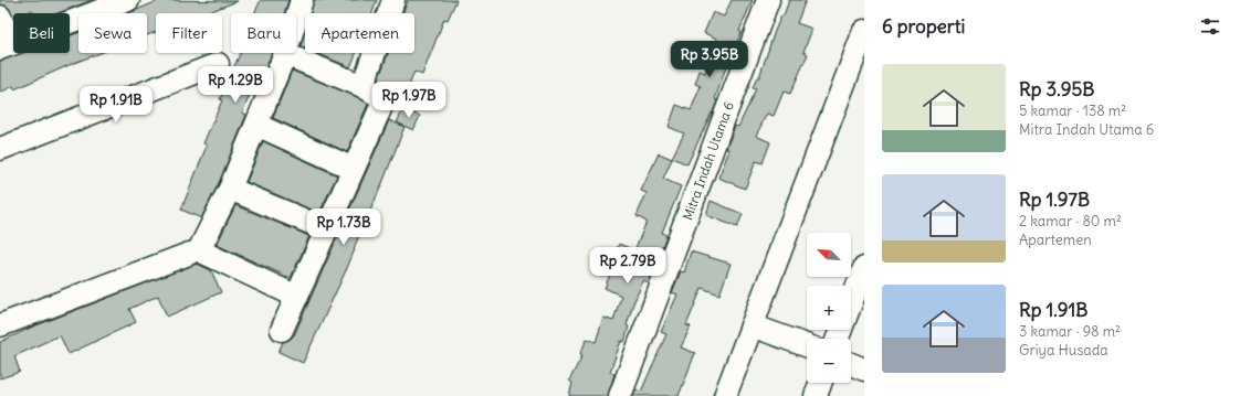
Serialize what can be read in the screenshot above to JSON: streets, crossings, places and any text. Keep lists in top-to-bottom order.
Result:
{
  "streets": {
    "street": ["Mitra Indah Utama 6"]
  },
  "north": "top left",
  "page": {
    "heading": "6 properti",
    "chip": [
      "Beli",
      "Sewa",
      "Filter",
      "Baru",
      "Apartemen"
    ],
    "price": [
      "Rp 3.95B",
      "Rp 1.29B",
      "Rp 1.97B",
      "Rp 1.91B",
      "Rp 1.73B",
      "Rp 2.79B"
    ],
    "list": [
      {
        "name": "Rp 3.95B",
        "note": "5 kamar · 138 m² · Mitra Indah Utama 6"
      },
      {
        "name": "Rp 1.97B",
        "note": "2 kamar · 80 m² · Apartemen"
      },
      {
        "name": "Rp 1.91B",
        "note": "3 kamar · 98 m² · Griya Husada"
      }
    ],
    "map_buttons": ["+", "−"]
  }
}
